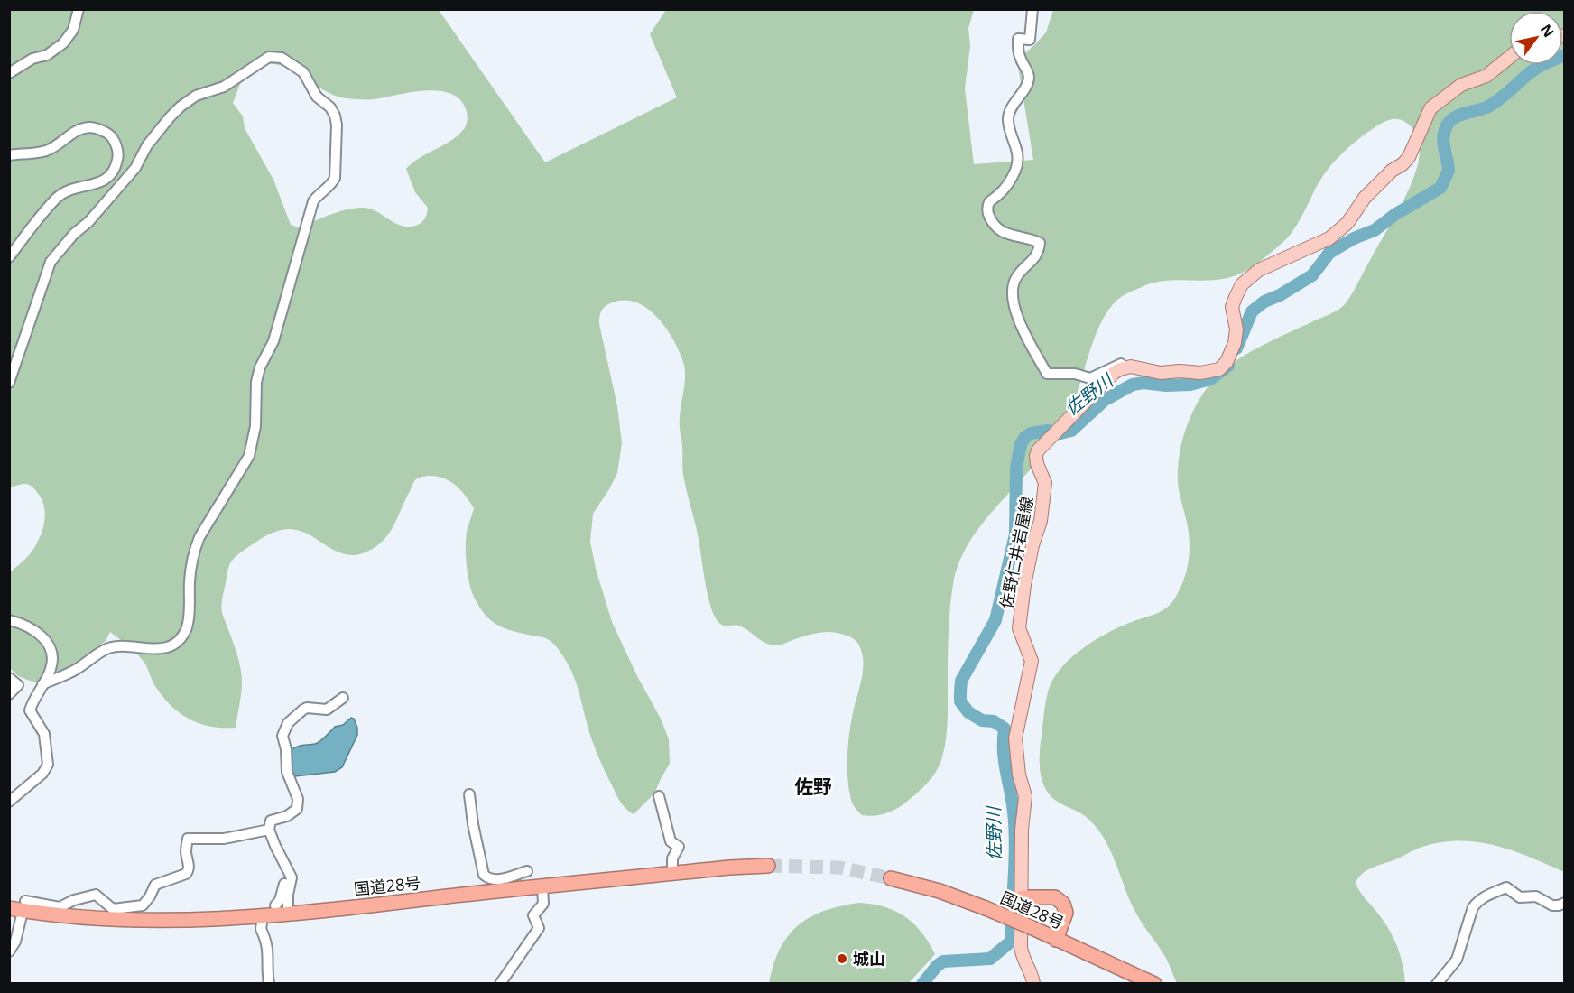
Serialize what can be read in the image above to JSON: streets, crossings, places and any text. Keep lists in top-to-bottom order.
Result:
{
  "streets": {
    "highway": ["国道28号"],
    "main road": ["佐野仁井岩屋線"]
  },
  "districts": ["佐野"],
  "water": ["佐野川"],
  "places": ["城山"],
  "north": "top right"
}
